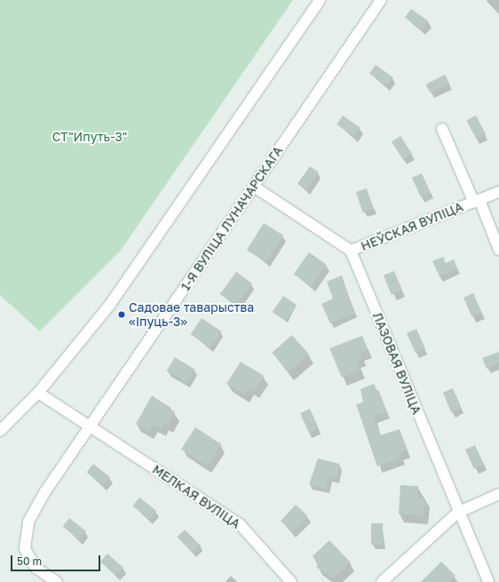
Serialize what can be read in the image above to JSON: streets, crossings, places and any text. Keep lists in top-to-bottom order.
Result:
{
  "streets": {
    "street": [
      "1-Я ВУЛІЦА ЛУНАЧАРСКАГА",
      "НЕЎСКАЯ ВУЛІЦА",
      "ЛАЗОВАЯ ВУЛІЦА",
      "МЕЛКАЯ ВУЛІЦА"
    ]
  },
  "crossings": [
    ["1-Я ВУЛІЦА ЛУНАЧАРСКАГА", "МЕЛКАЯ ВУЛІЦА"],
    ["НЕЎСКАЯ ВУЛІЦА", "ЛАЗОВАЯ ВУЛІЦА"]
  ],
  "parks": ["СТ\"Ипуть-3\""],
  "places": ["Садовае таварыства «Іпуць-3»"],
  "scale_bar": "50 m"
}
